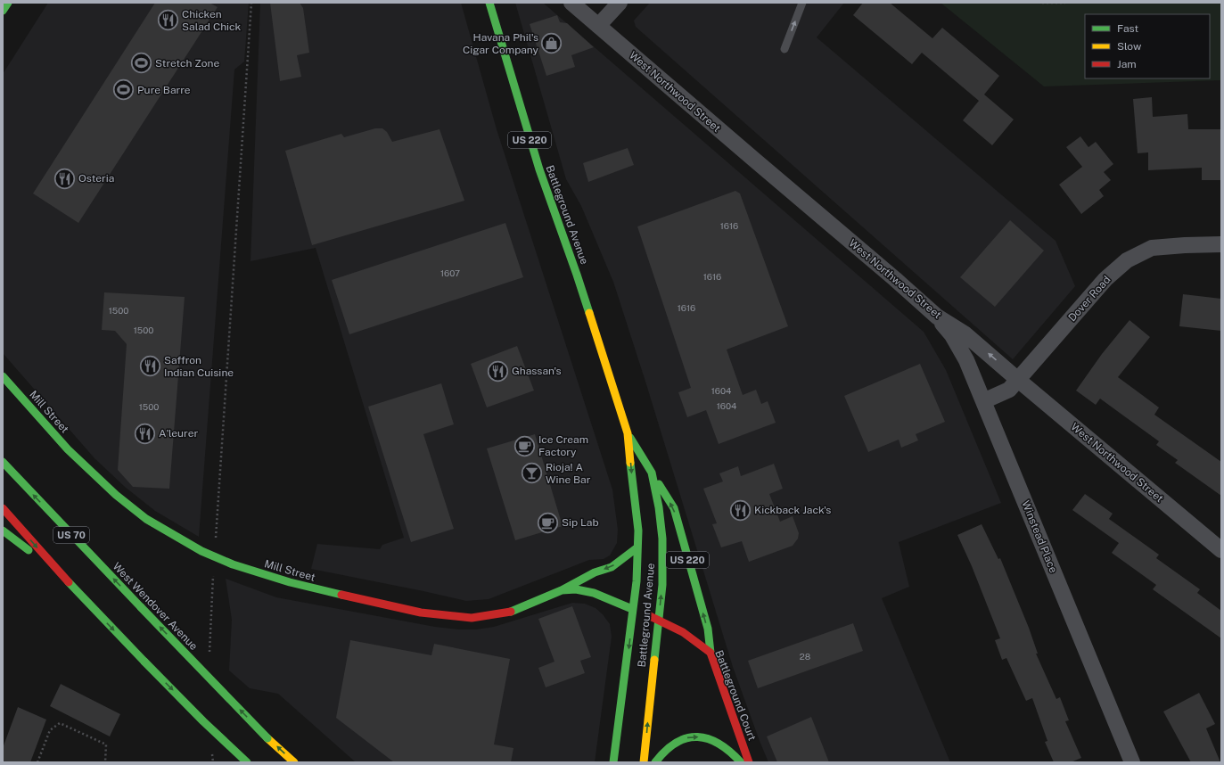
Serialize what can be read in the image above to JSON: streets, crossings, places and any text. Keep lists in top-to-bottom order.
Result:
{
  "streets": {
    "main road": [
      "US 220",
      "Battleground Avenue",
      "Mill Street",
      "US 70",
      "West Wendover Avenue",
      "Battleground Court"
    ],
    "street": ["West Northwood Street", "Dover Road", "Winstead Place"]
  },
  "crossings": [
    ["West Northwood Street", "Dover Road"],
    ["West Northwood Street", "Winstead Place"],
    ["US 220", "Battleground Avenue"],
    ["US 220", "Battleground Court"],
    ["Battleground Avenue", "Mill Street"],
    ["Battleground Avenue", "Battleground Court"],
    ["Dover Road", "Winstead Place"],
    ["Mill Street", "Battleground Court"]
  ],
  "places": {
    "restaurant": [
      "Chicken Salad Chick",
      "Osteria",
      "Saffron Indian Cuisine",
      "Ghassan's",
      "A'leurer",
      "Kickback Jack's"
    ],
    "shop": ["Havana Phil's Cigar Company"],
    "sports": ["Stretch Zone", "Pure Barre"],
    "cafe": ["Ice Cream Factory", "Sip Lab"],
    "bar": ["Rioja! A Wine Bar"]
  },
  "house_numbers": [
    "1616",
    "1607",
    "1616",
    "1616",
    "1500",
    "1500",
    "1604",
    "1604",
    "1500",
    "28"
  ],
  "legend": ["Fast", "Slow", "Jam"]
}
